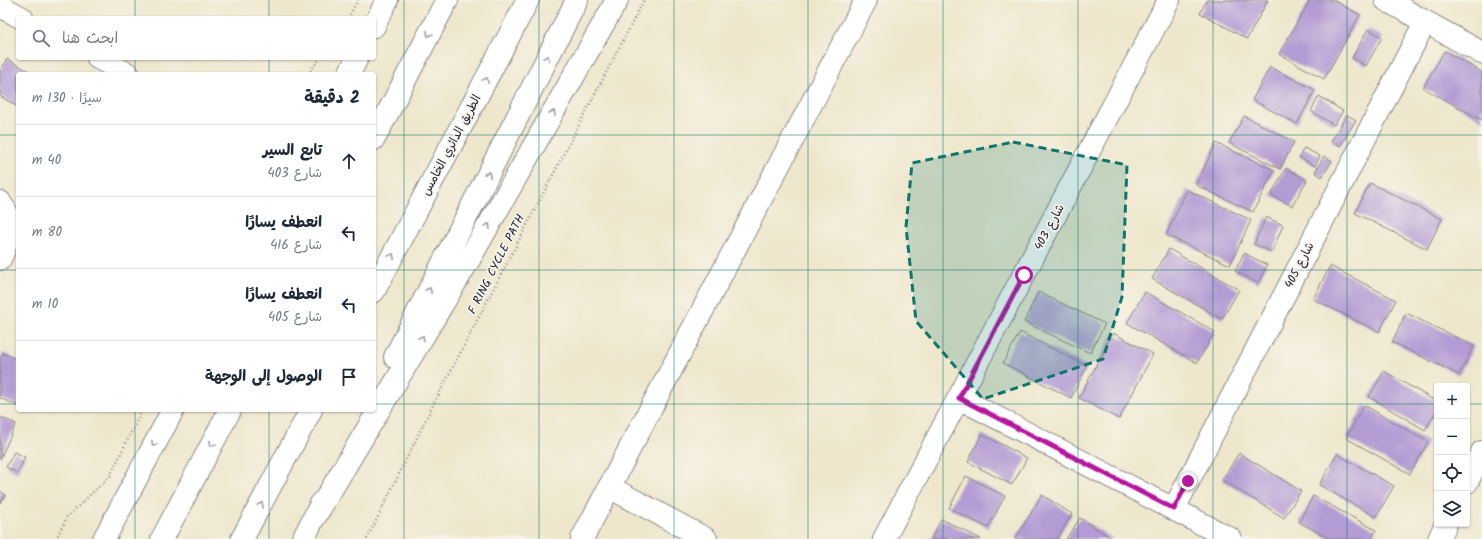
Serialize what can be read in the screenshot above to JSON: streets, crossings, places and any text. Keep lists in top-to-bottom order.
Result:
{
  "streets": {
    "main road": ["الطريق الدائري الخامس", "شارع 403", "شارع 405"],
    "path": ["F RING CYCLE PATH"]
  },
  "page": {
    "search": "ابحث هنا",
    "heading": ["2 دقيقة", "سيرًا · 130 m"],
    "list": [
      ["تابع السير", "شارع 403", "40 m"],
      ["انعطف يسارًا", "شارع 416", "80 m"],
      ["انعطف يسارًا", "شارع 405", "10 m"],
      "الوصول إلى الوجهة"
    ],
    "map_buttons": ["+", "−"]
  }
}
